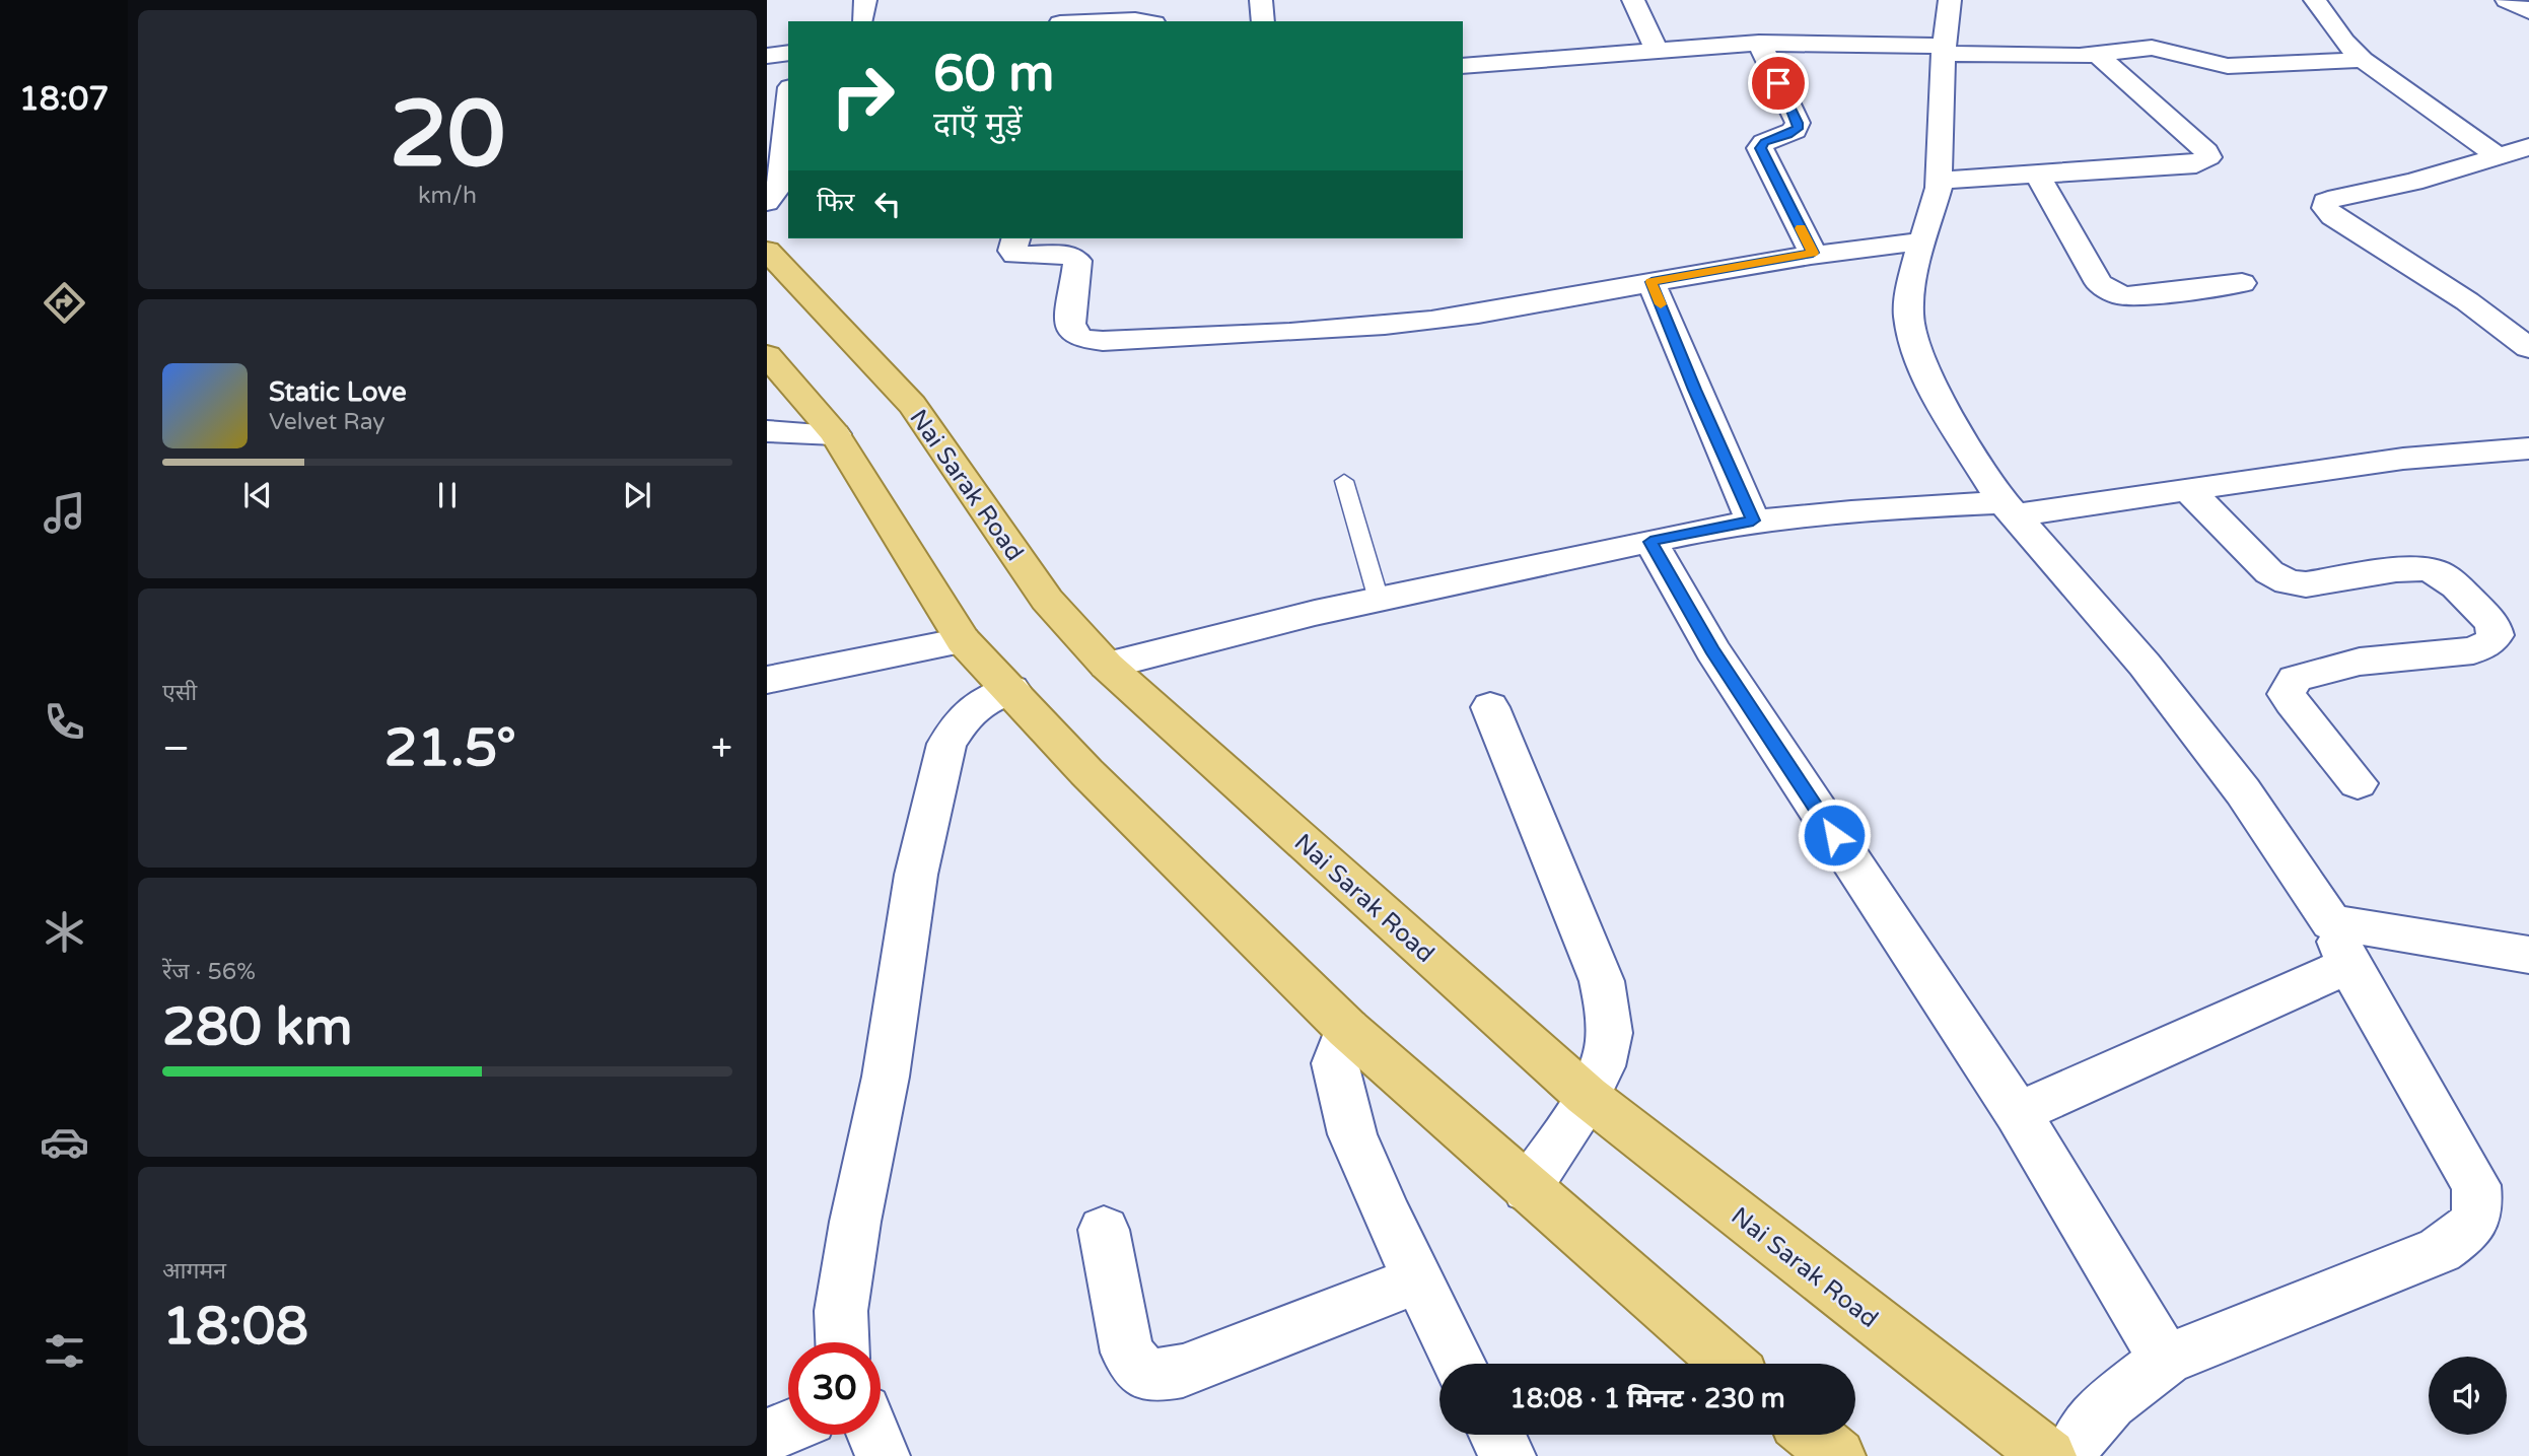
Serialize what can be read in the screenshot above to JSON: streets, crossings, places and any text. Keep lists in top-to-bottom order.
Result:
{
  "streets": {
    "main road": ["Nai Sarak Road"]
  },
  "page": {
    "tabs": "18:07",
    "tile": [
      ["20", "km/h"],
      "एसी",
      ["रेंज · 56%", "280 km"],
      ["आगमन", "18:08"]
    ],
    "turn": ["60 m", "दाएँ मुड़ें"],
    "then": "फिर",
    "song": ["Static Love", "Velvet Ray"],
    "heat": ["−", "21.5°", "+"],
    "limit": "30",
    "trip": "18:08 · 1 मिनट · 230 m"
  }
}
